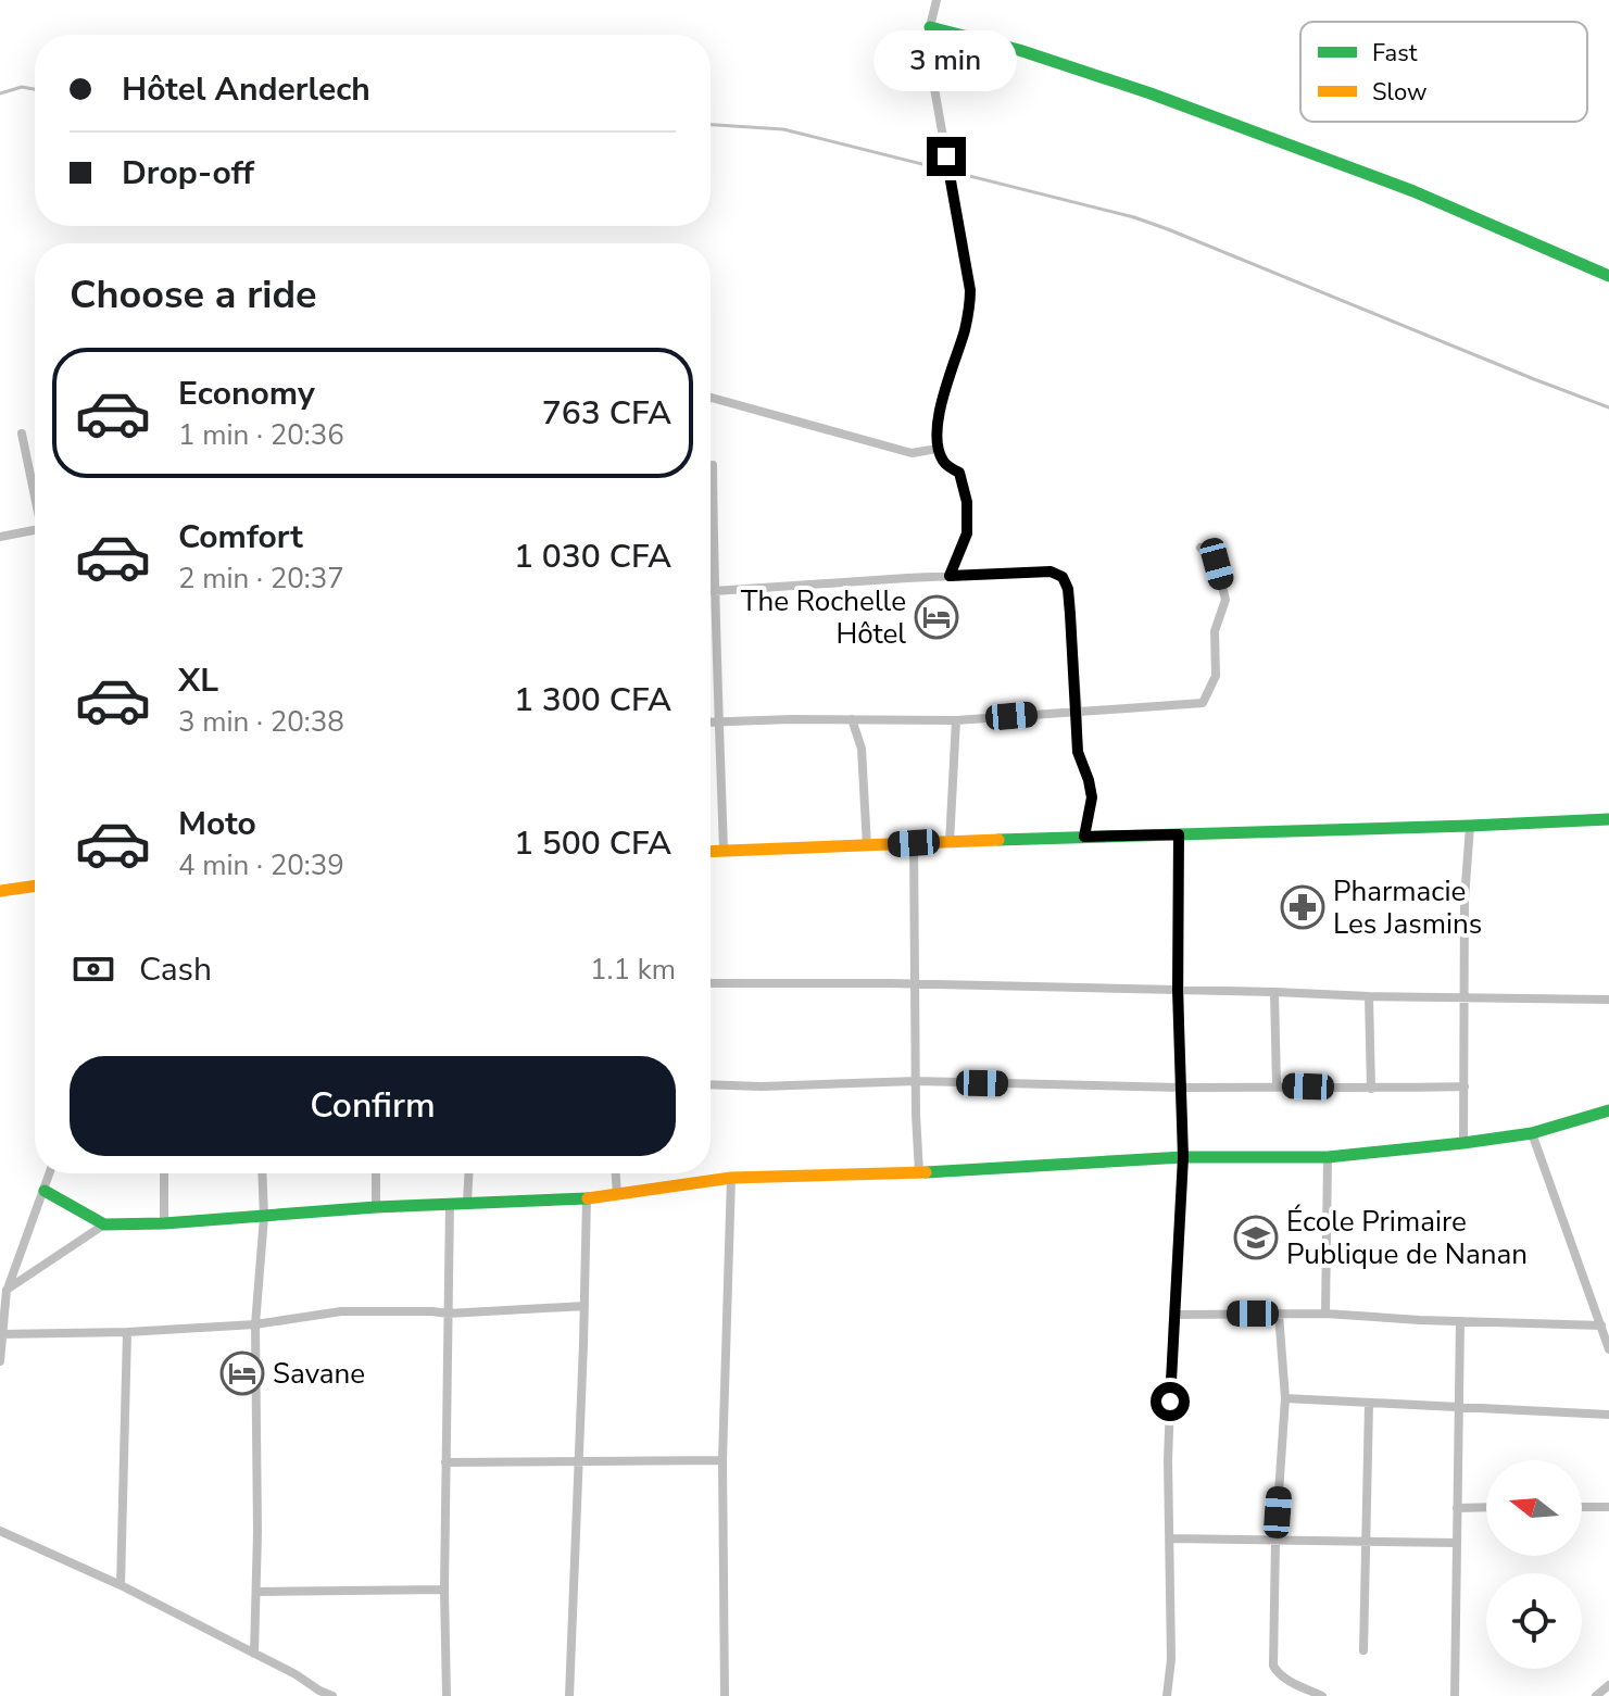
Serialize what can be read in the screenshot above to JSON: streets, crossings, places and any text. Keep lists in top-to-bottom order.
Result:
{
  "places": {
    "hotel": ["The Rochelle Hôtel", "Savane"],
    "pharmacy": ["Pharmacie Les Jasmins"],
    "school or university": ["École Primaire Publique de Nanan"]
  },
  "legend": ["Fast", "Slow"],
  "north": "left",
  "page": {
    "bubble": "3 min",
    "banner": ["Hôtel Anderlech", "Drop-off"],
    "heading": "Choose a ride",
    "list": [
      {
        "name": "Economy",
        "note": "1 min · 20:36",
        "value": "763 CFA"
      },
      {
        "name": "Comfort",
        "note": "2 min · 20:37",
        "value": "1 030 CFA"
      },
      {
        "name": "XL",
        "note": "3 min · 20:38",
        "value": "1 300 CFA"
      },
      {
        "name": "Moto",
        "note": "4 min · 20:39",
        "value": "1 500 CFA"
      }
    ],
    "pay": ["Cash", "1.1 km"],
    "buttons": "Confirm"
  }
}
